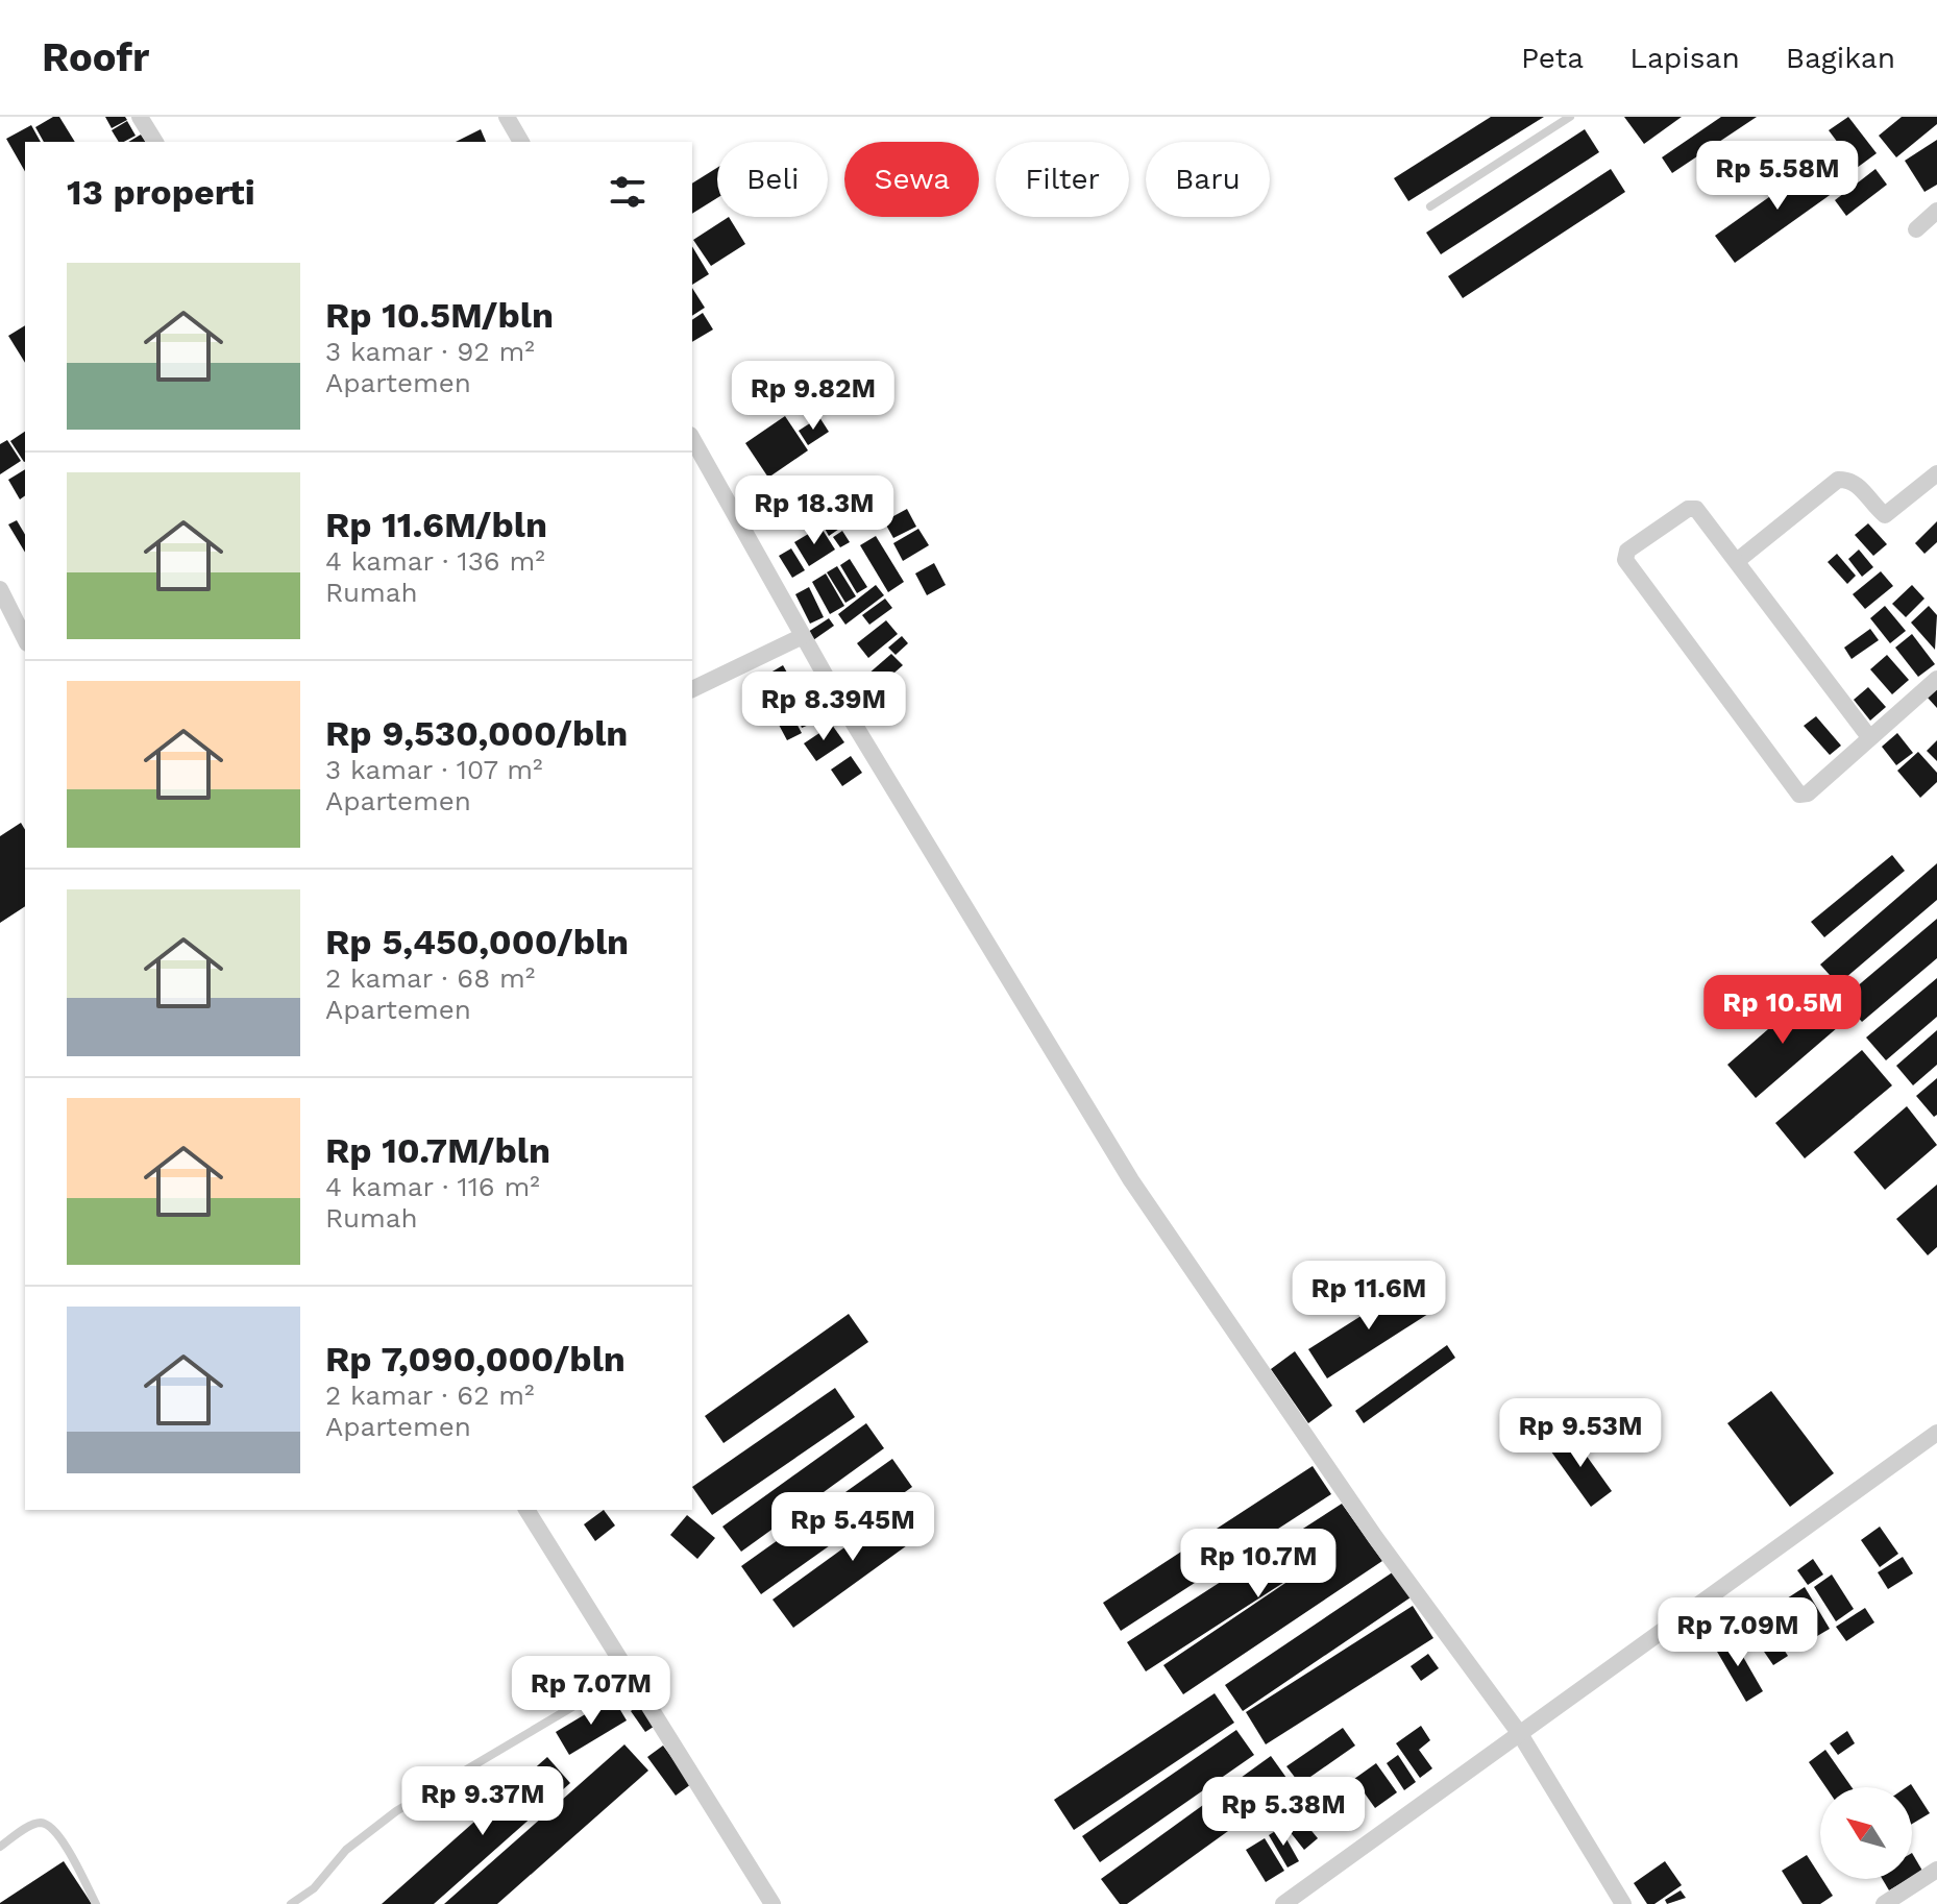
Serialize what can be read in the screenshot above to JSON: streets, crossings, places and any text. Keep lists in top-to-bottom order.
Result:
{
  "north": "top left",
  "page": {
    "header": "Roofr",
    "nav": ["Peta", "Lapisan", "Bagikan"],
    "price": [
      "Rp 5.58M",
      "Rp 9.82M",
      "Rp 18.3M",
      "Rp 8.39M",
      "Rp 10.5M",
      "Rp 11.6M",
      "Rp 9.53M",
      "Rp 5.45M",
      "Rp 10.7M",
      "Rp 7.09M",
      "Rp 7.07M",
      "Rp 9.37M",
      "Rp 5.38M"
    ],
    "chip": [
      "Beli",
      "Sewa",
      "Filter",
      "Baru"
    ],
    "heading": "13 properti",
    "list": [
      {
        "name": "Rp 10.5M/bln",
        "note": "3 kamar · 92 m² · Apartemen"
      },
      {
        "name": "Rp 11.6M/bln",
        "note": "4 kamar · 136 m² · Rumah"
      },
      {
        "name": "Rp 9,530,000/bln",
        "note": "3 kamar · 107 m² · Apartemen"
      },
      {
        "name": "Rp 5,450,000/bln",
        "note": "2 kamar · 68 m² · Apartemen"
      },
      {
        "name": "Rp 10.7M/bln",
        "note": "4 kamar · 116 m² · Rumah"
      },
      {
        "name": "Rp 7,090,000/bln",
        "note": "2 kamar · 62 m² · Apartemen"
      }
    ]
  }
}
